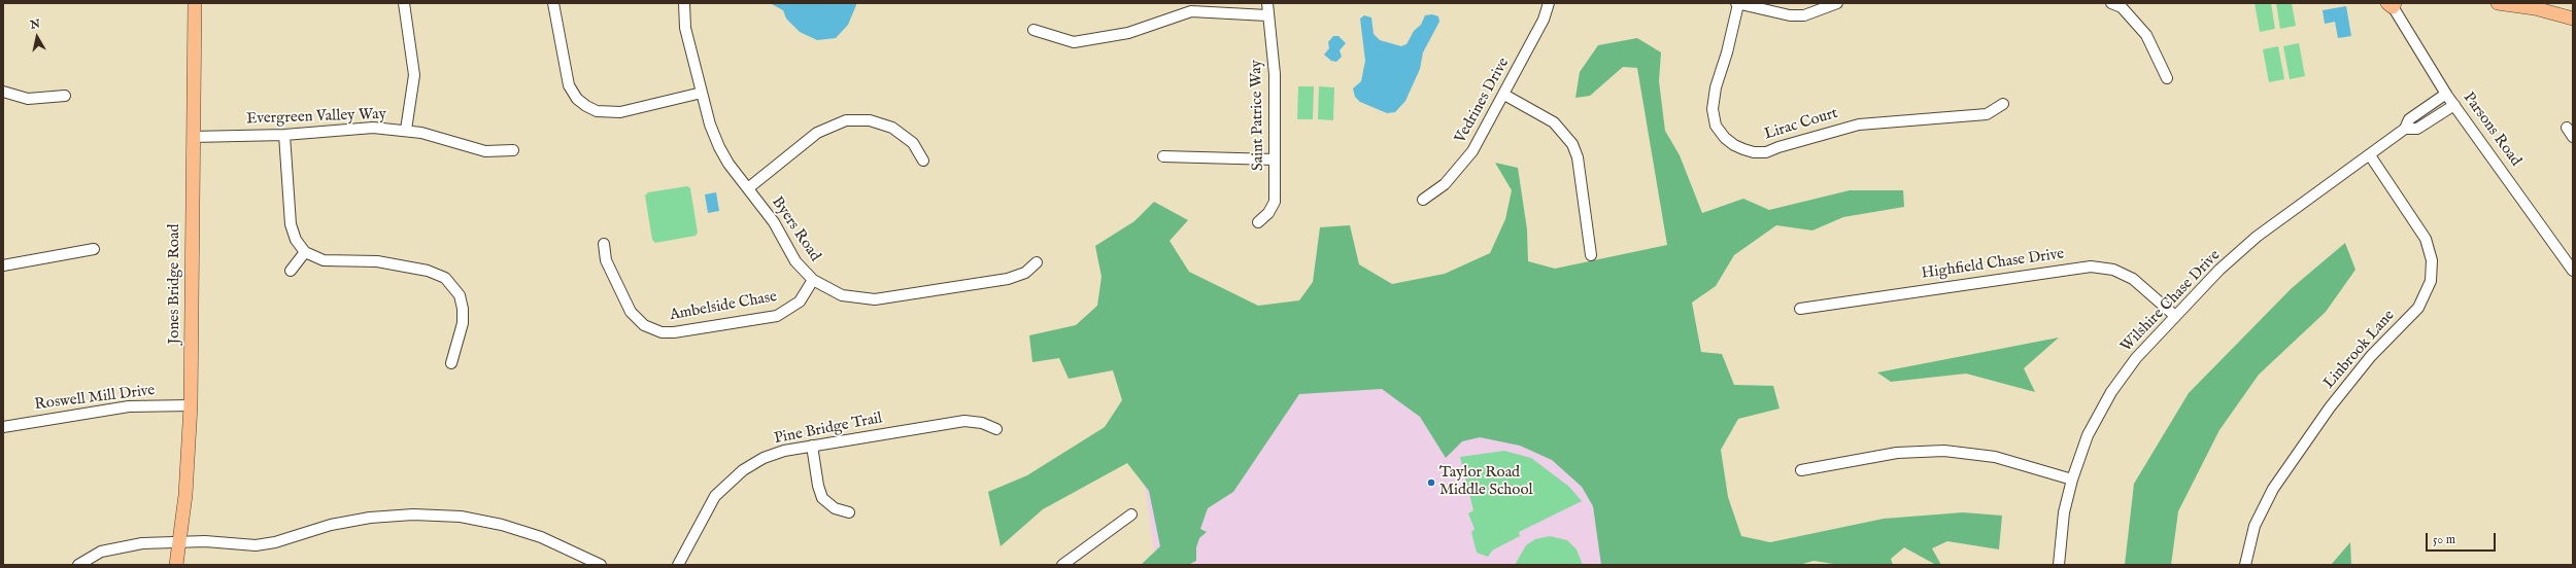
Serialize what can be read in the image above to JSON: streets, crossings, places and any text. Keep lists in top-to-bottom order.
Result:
{
  "streets": {
    "main road": ["Jones Bridge Road"],
    "street": [
      "Vedrines Drive",
      "Saint Patrice Way",
      "Evergreen Valley Way",
      "Lirac Court",
      "Parsons Road",
      "Byers Road",
      "Highfield Chase Drive",
      "Wilshire Chase Drive",
      "Ambelside Chase",
      "Linbrook Lane",
      "Roswell Mill Drive",
      "Pine Bridge Trail"
    ]
  },
  "crossings": [
    ["Evergreen Valley Way", "Jones Bridge Road"],
    ["Parsons Road", "Wilshire Chase Drive"],
    ["Byers Road", "Ambelside Chase"],
    ["Highfield Chase Drive", "Wilshire Chase Drive"],
    ["Jones Bridge Road", "Roswell Mill Drive"],
    ["Wilshire Chase Drive", "Linbrook Lane"]
  ],
  "places": ["Taylor Road Middle School"],
  "scale_bar": "50 m",
  "north": "top"
}
